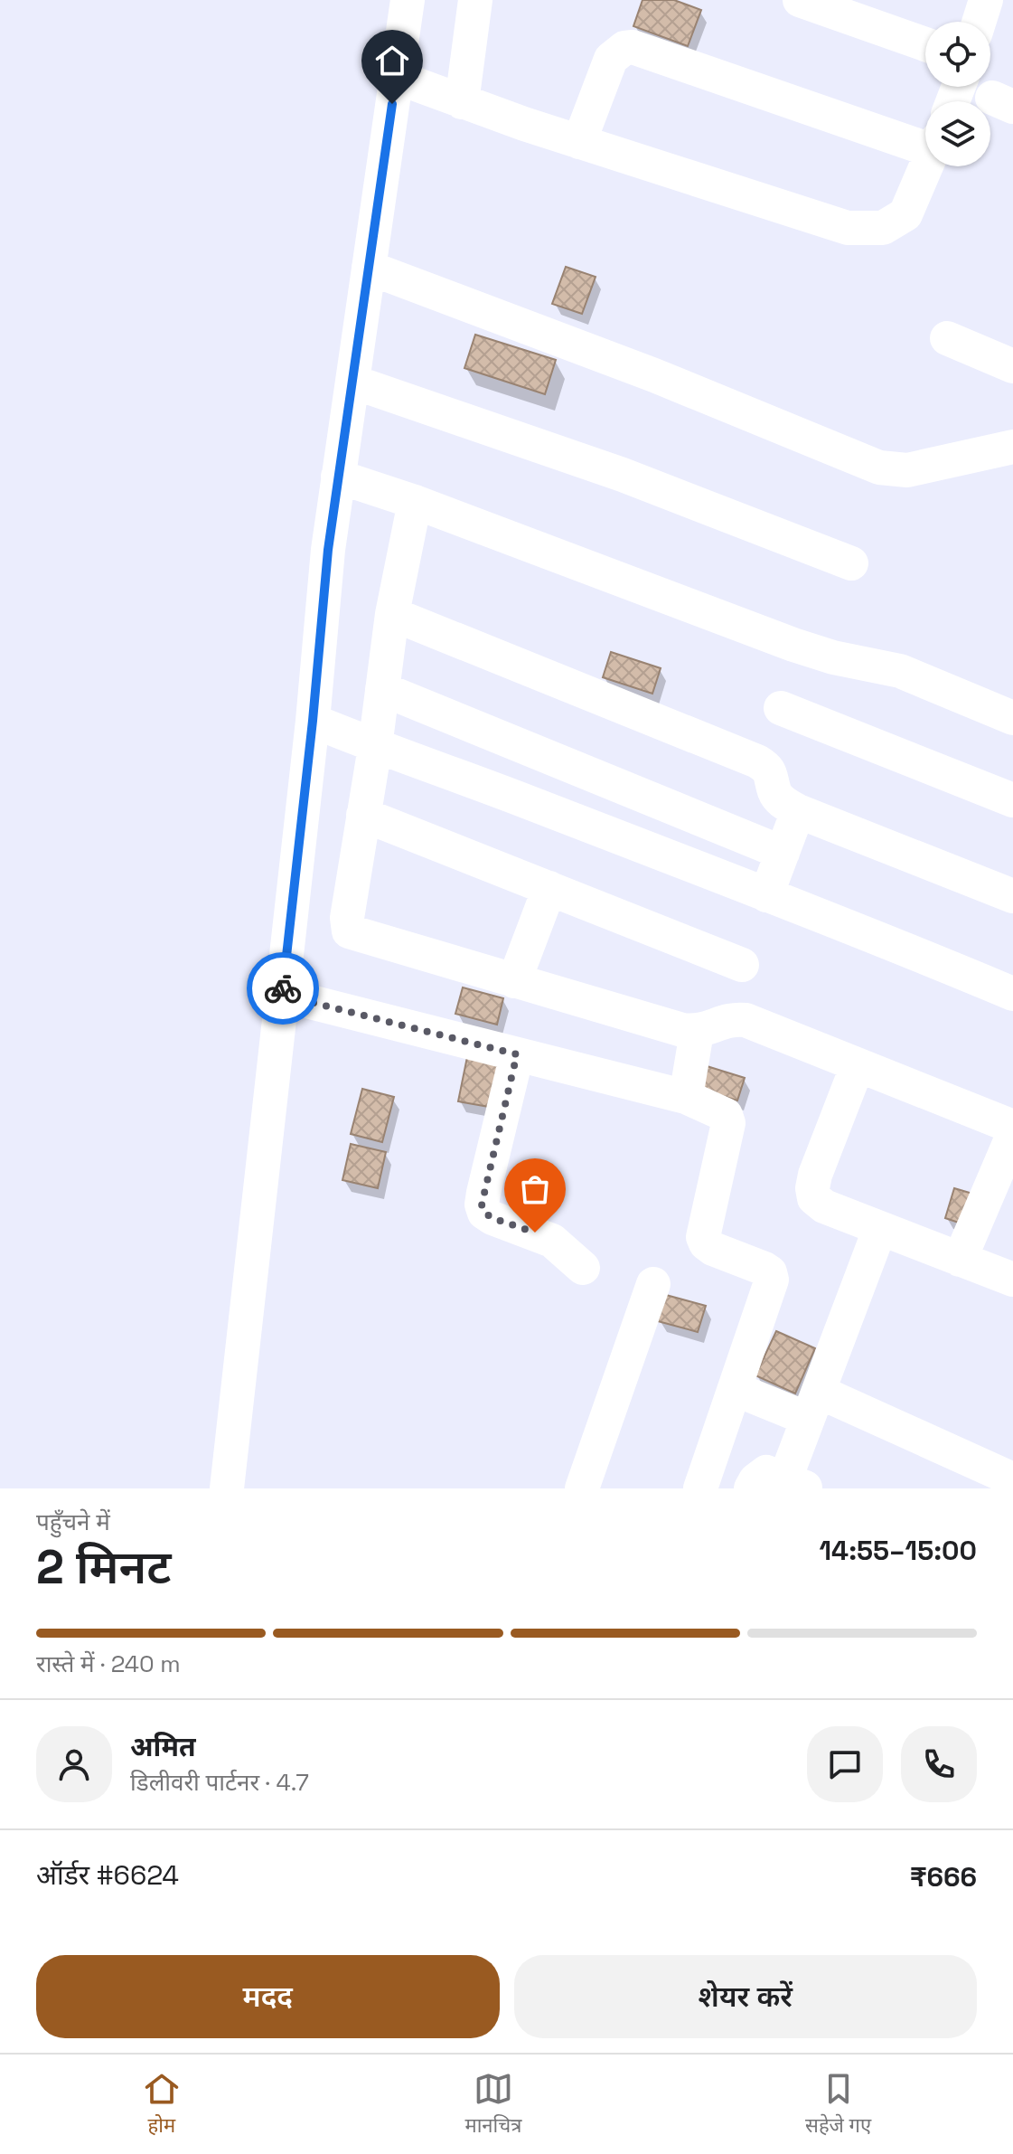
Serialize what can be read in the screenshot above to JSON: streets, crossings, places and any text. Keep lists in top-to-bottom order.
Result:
{
  "page": {
    "heading": ["2 मिनट", "पहुँचने में", "14:55–15:00"],
    "panel": [
      "अमित",
      "डिलीवरी पार्टनर · 4.7",
      "ऑर्डर #6624",
      "₹666"
    ],
    "bar": "रास्ते में · 240 m",
    "buttons": ["मदद", "शेयर करें"],
    "tabs": ["होम", "मानचित्र", "सहेजे गए"]
  }
}
